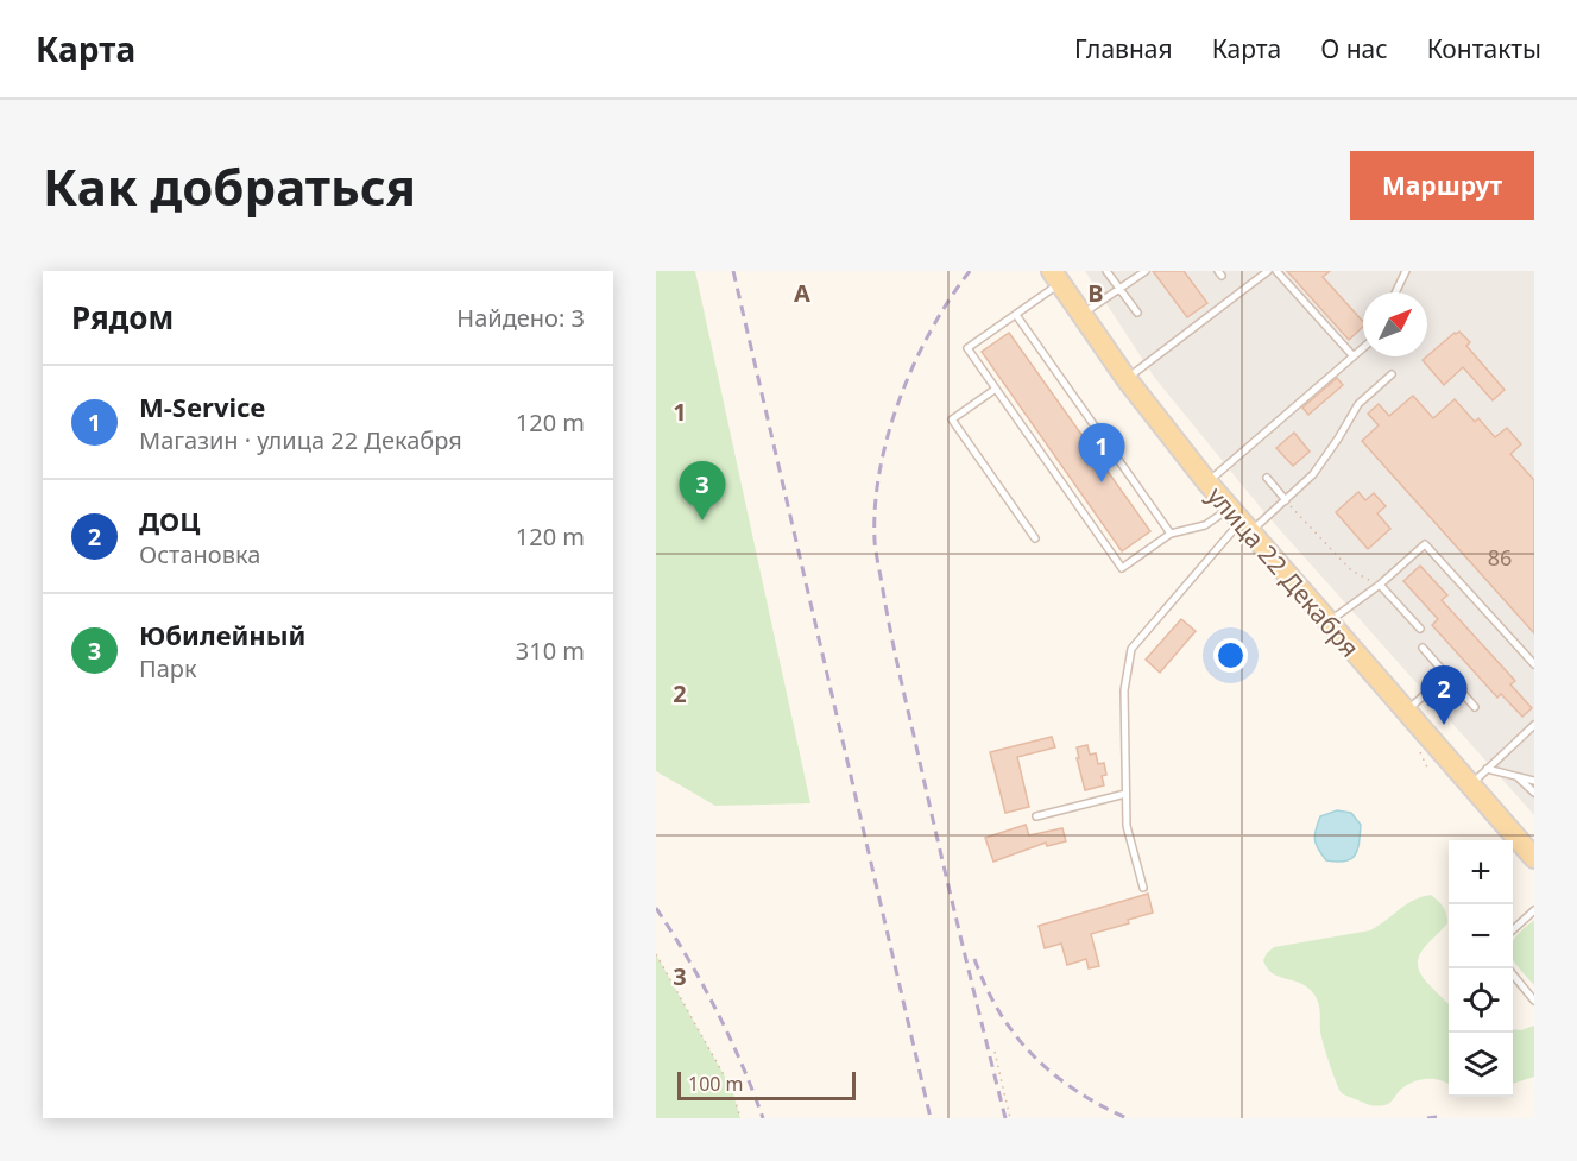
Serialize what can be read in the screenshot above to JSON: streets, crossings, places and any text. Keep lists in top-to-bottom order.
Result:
{
  "streets": {
    "main road": ["улица 22 Декабря"]
  },
  "house_numbers": ["86"],
  "scale_bar": "100 m",
  "north": "top right",
  "page": {
    "header": "Карта",
    "nav": [
      "Главная",
      "Карта",
      "О нас",
      "Контакты"
    ],
    "buttons": "Маршрут",
    "title": "Как добраться",
    "heading": ["Рядом", "Найдено: 3"],
    "list": [
      {
        "mark": "1",
        "name": "M-Service",
        "note": "Магазин · улица 22 Декабря",
        "value": "120 m"
      },
      {
        "mark": "2",
        "name": "ДОЦ",
        "note": "Остановка",
        "value": "120 m"
      },
      {
        "mark": "3",
        "name": "Юбилейный",
        "note": "Парк",
        "value": "310 m"
      }
    ],
    "pins": ["1", "3", "2"],
    "map_buttons": ["+", "−"],
    "scale": "100 m"
  },
  "grid": {
    "columns": ["A", "B"],
    "rows": ["1", "2", "3"]
  }
}
